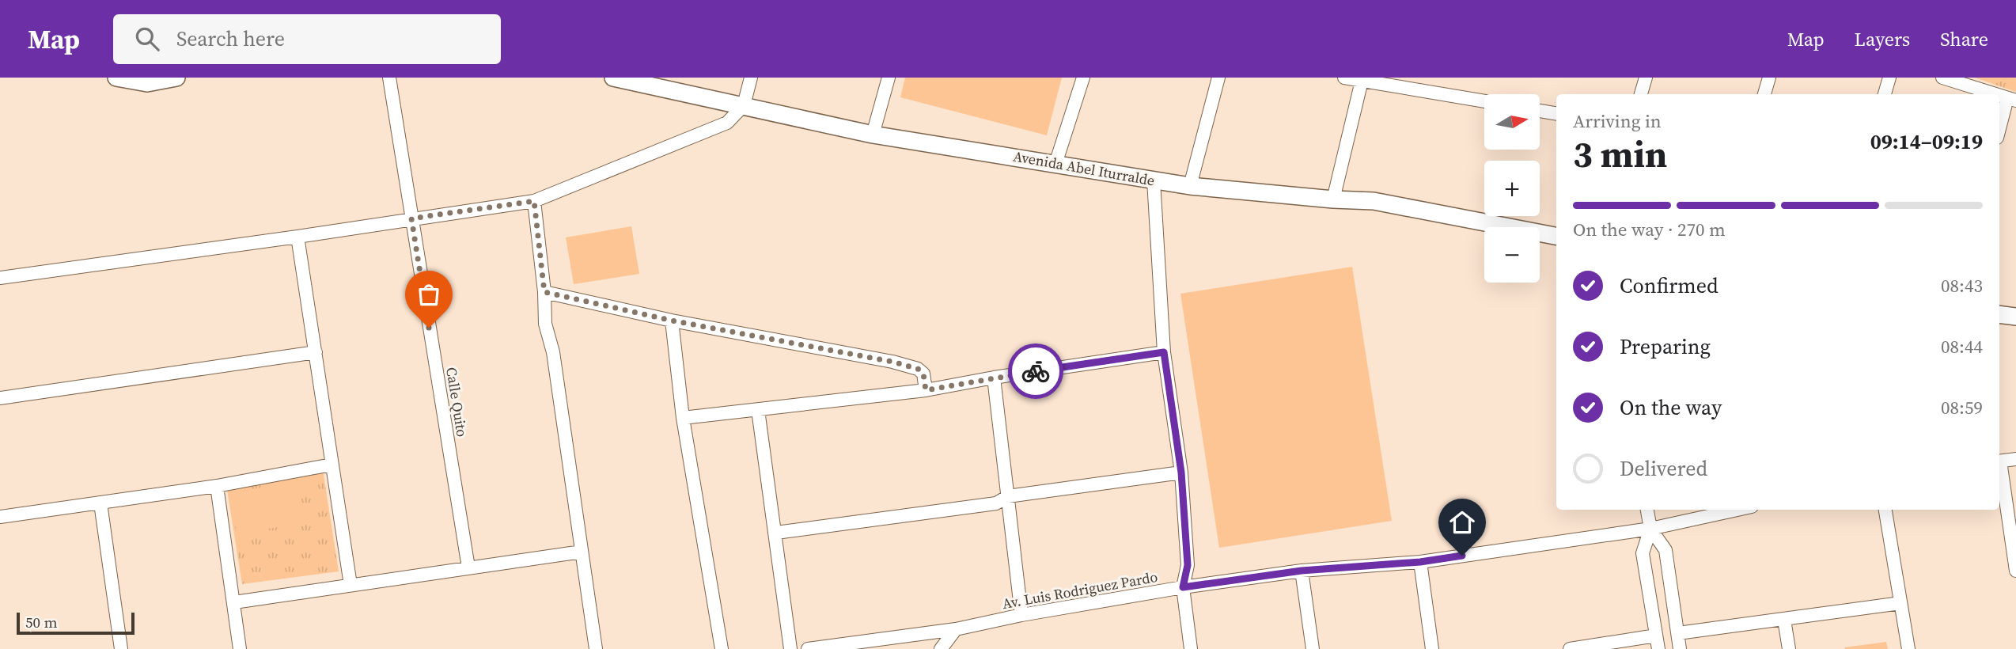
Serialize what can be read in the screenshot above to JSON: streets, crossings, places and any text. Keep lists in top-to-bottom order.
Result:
{
  "streets": {
    "street": ["Avenida Abel Iturralde", "Calle Quito", "Av. Luis Rodriguez Pardo"]
  },
  "scale_bar": "50 m",
  "north": "right",
  "page": {
    "header": "Map",
    "search": "Search here",
    "nav": ["Map", "Layers", "Share"],
    "map_buttons": ["+", "−"],
    "heading": ["3 min", "Arriving in", "09:14–09:19"],
    "bar": "On the way · 270 m",
    "list": [
      ["Confirmed", "08:43"],
      ["Preparing", "08:44"],
      ["On the way", "08:59"],
      "Delivered"
    ],
    "scale": "50 m"
  }
}
